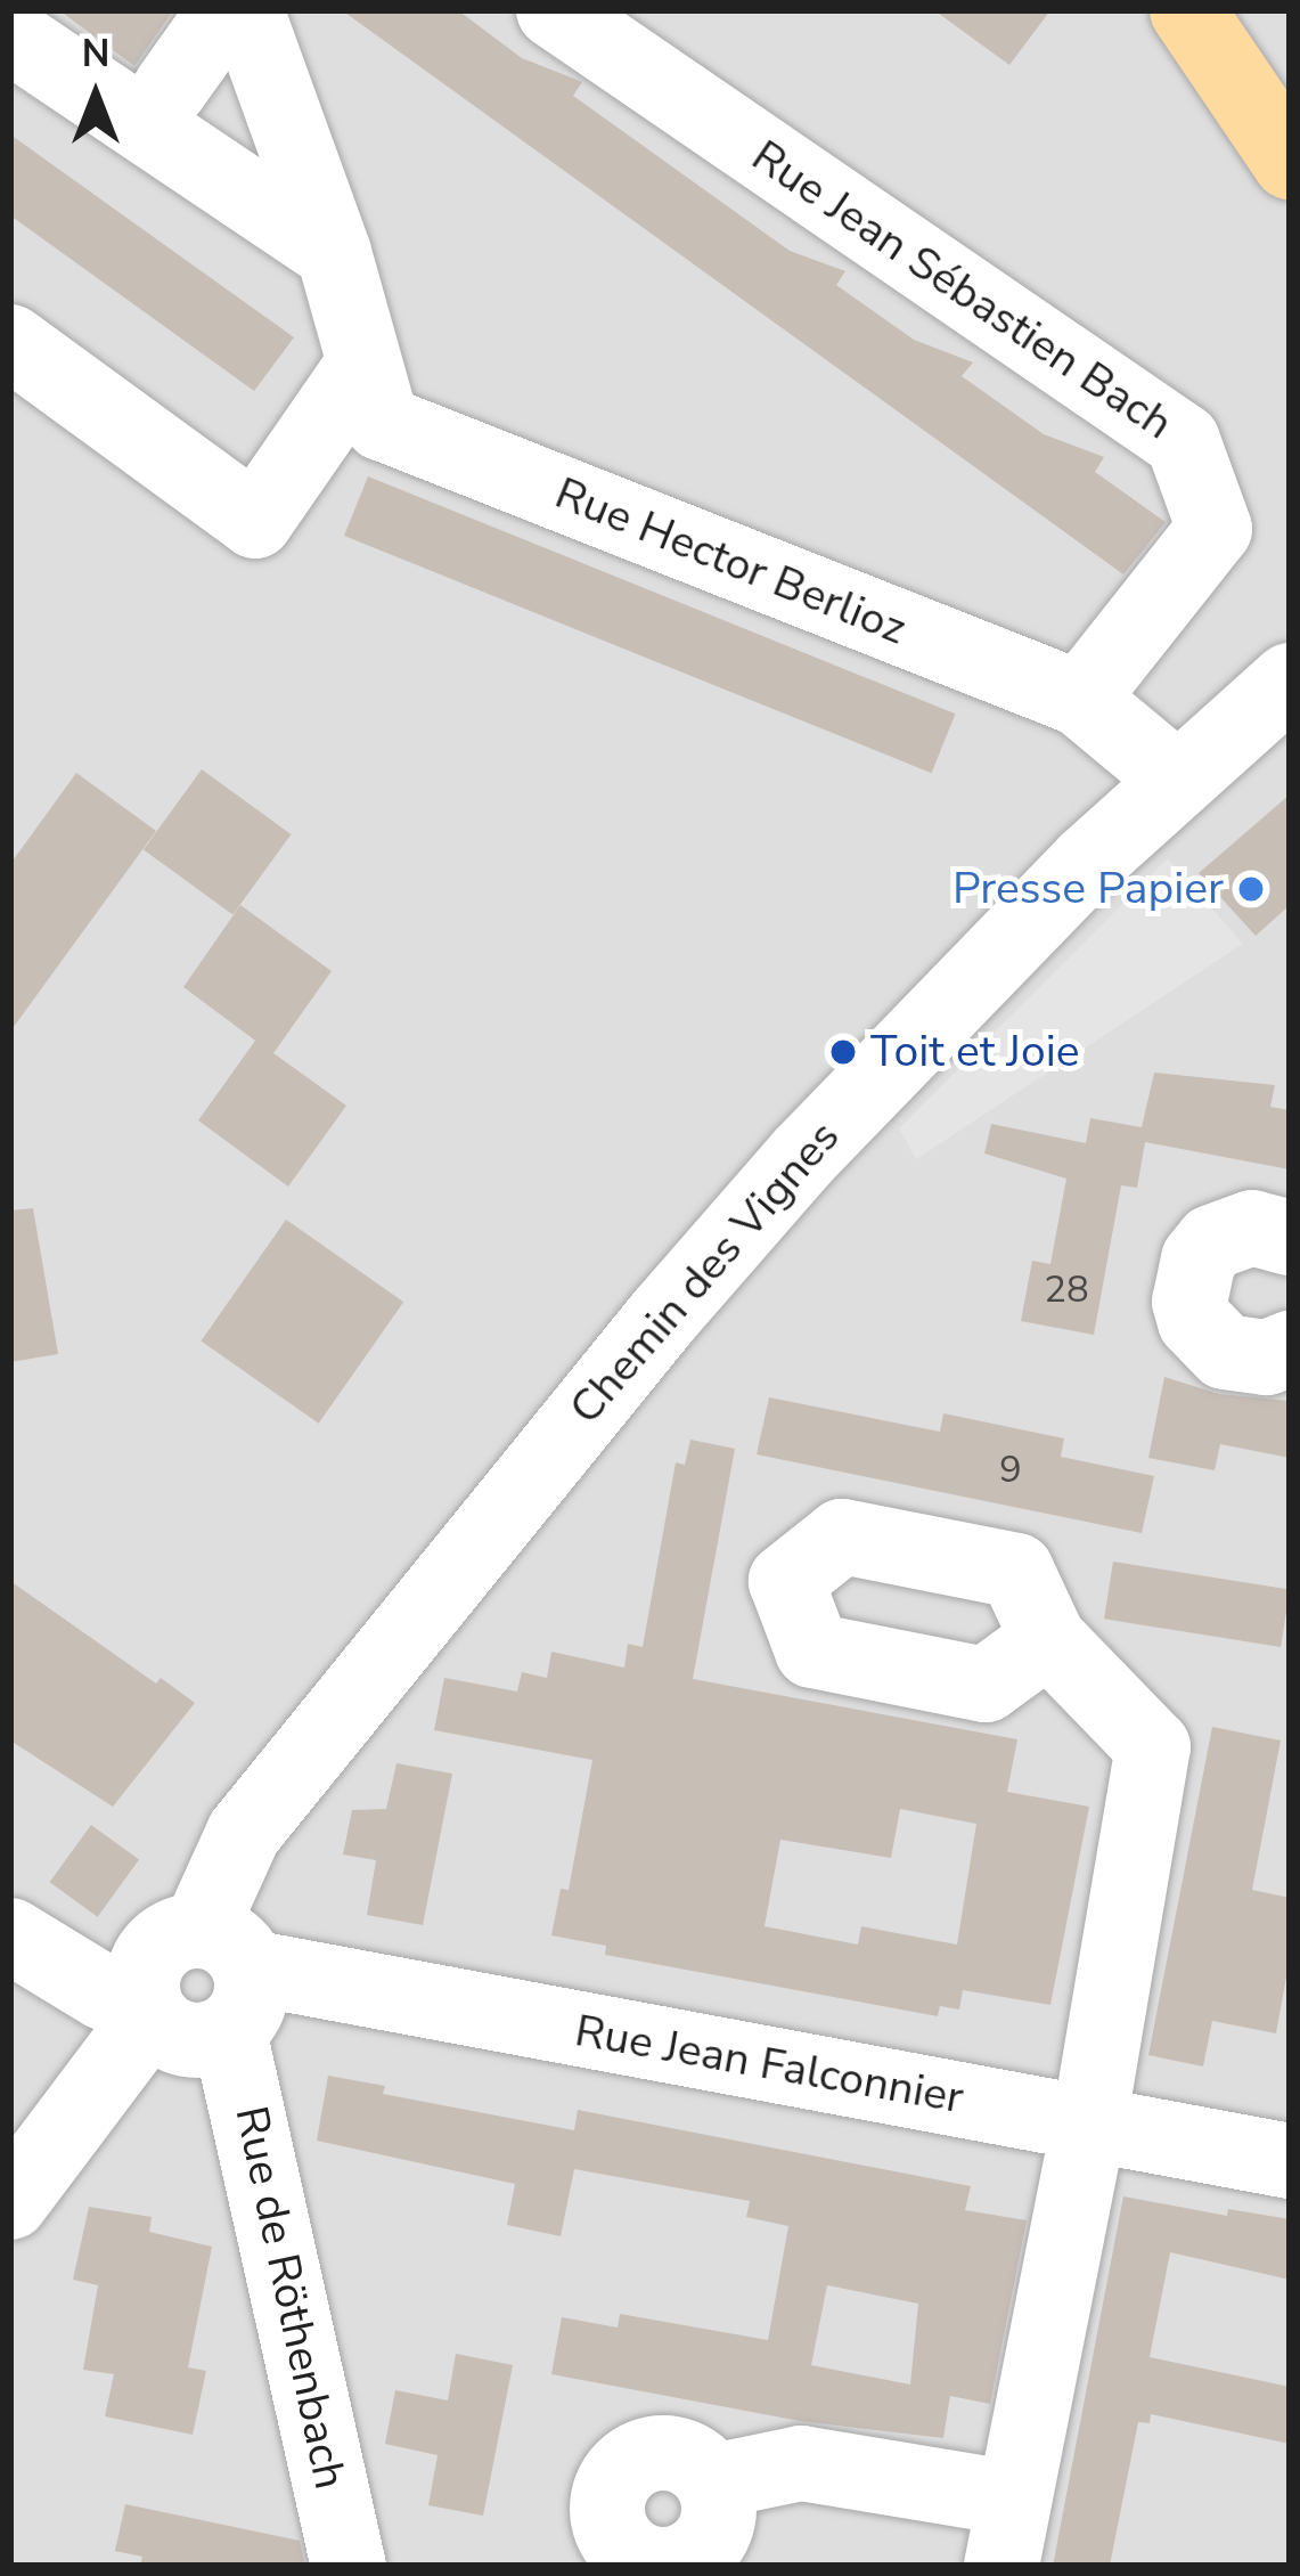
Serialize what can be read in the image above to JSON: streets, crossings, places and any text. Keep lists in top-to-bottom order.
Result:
{
  "streets": {
    "street": [
      "Rue Jean Sébastien Bach",
      "Rue Hector Berlioz",
      "Chemin des Vignes",
      "Rue Jean Falconnier",
      "Rue de Röthenbach"
    ]
  },
  "crossings": [
    ["Rue Jean Sébastien Bach", "Rue Hector Berlioz"],
    ["Rue Hector Berlioz", "Chemin des Vignes"],
    ["Chemin des Vignes", "Rue Jean Falconnier"],
    ["Chemin des Vignes", "Rue de Röthenbach"],
    ["Rue Jean Falconnier", "Rue de Röthenbach"]
  ],
  "places": ["Presse Papier", "Toit et Joie"],
  "house_numbers": ["28", "9"],
  "north": "top"
}
